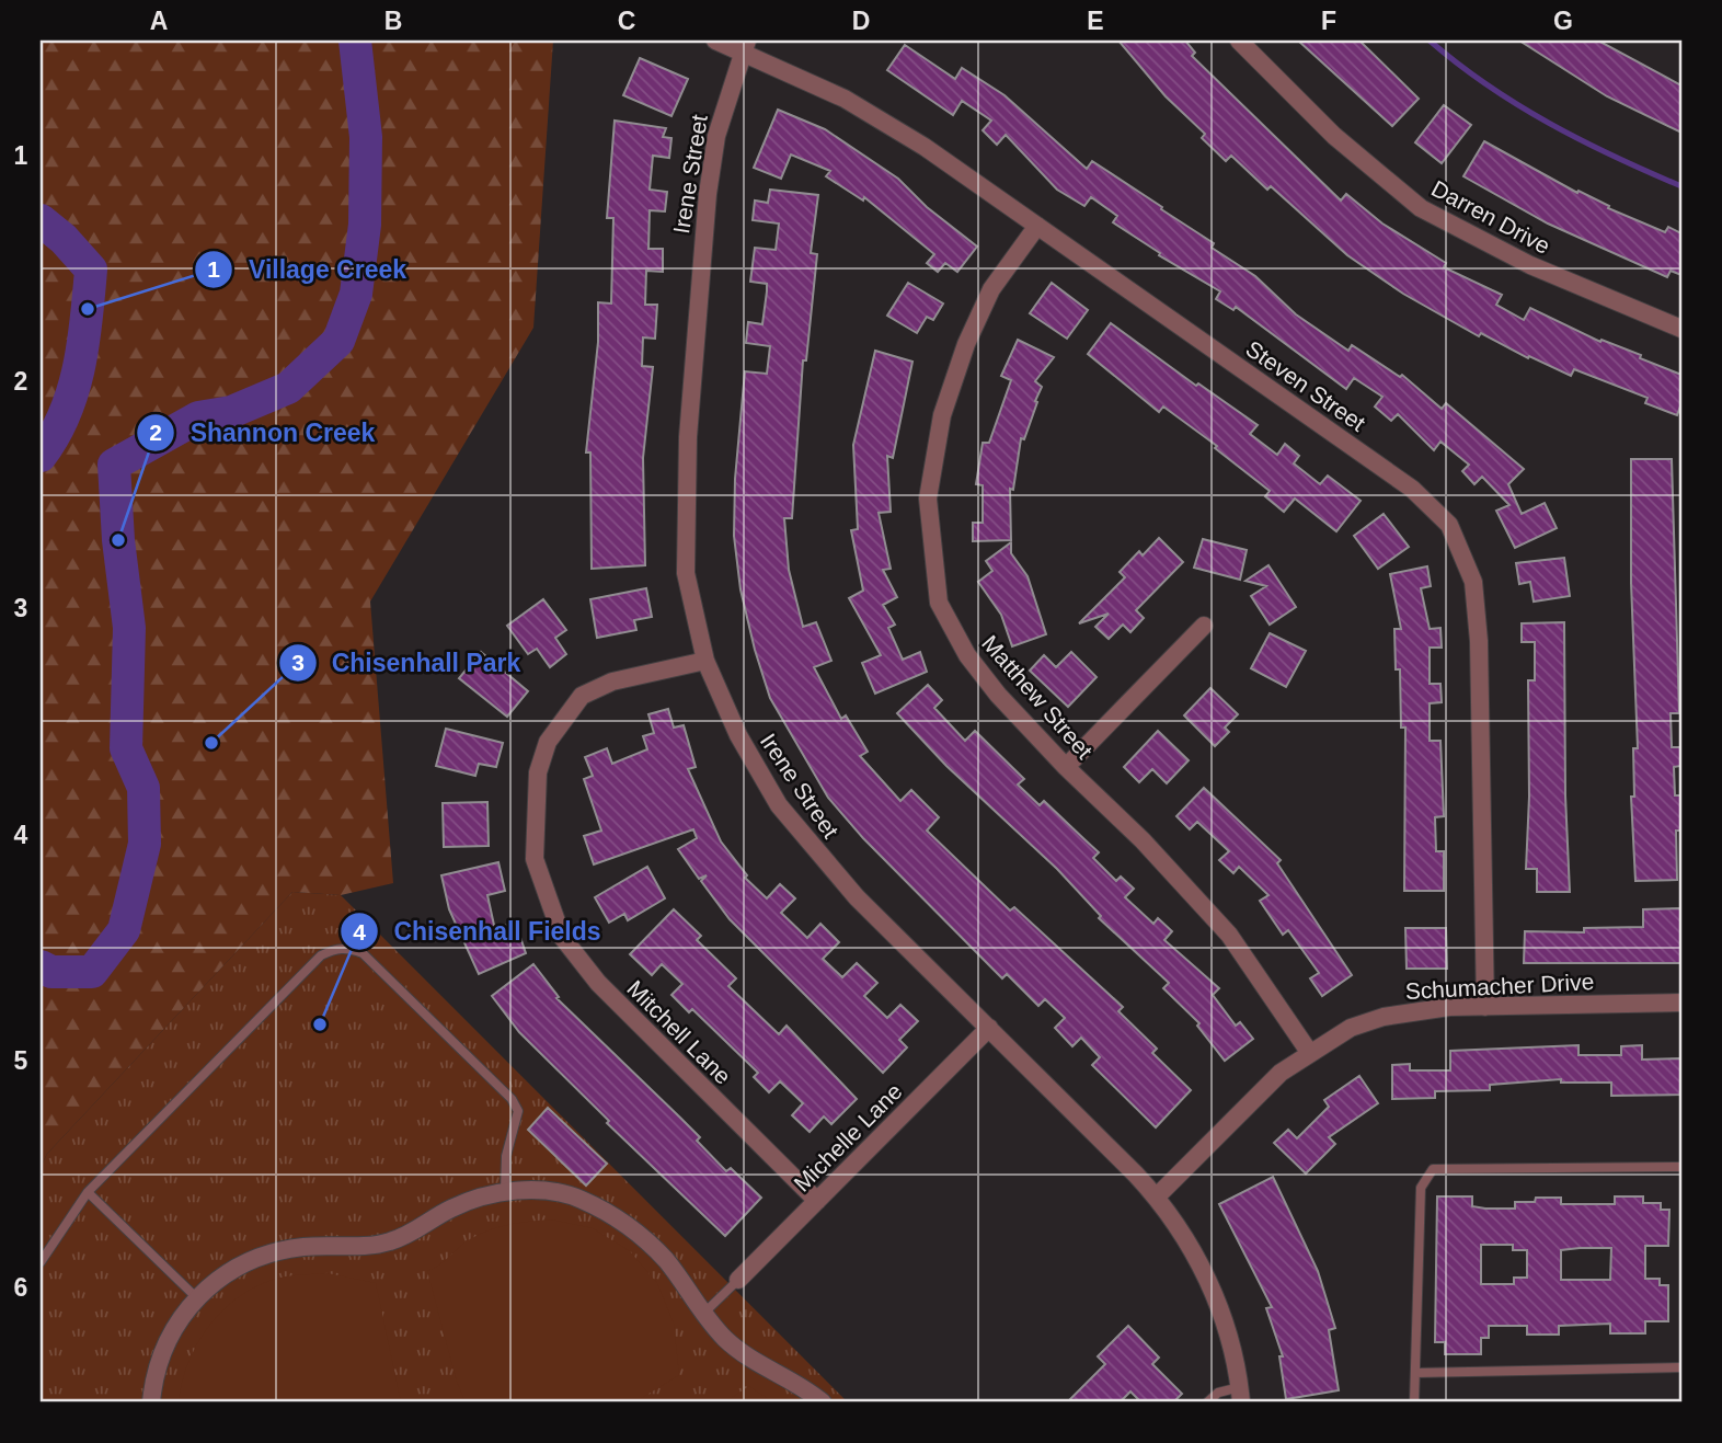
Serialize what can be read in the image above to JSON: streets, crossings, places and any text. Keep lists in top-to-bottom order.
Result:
{
  "streets": {
    "street": [
      "Irene Street",
      "Darren Drive",
      "Steven Street",
      "Matthew Street",
      "Schumacher Drive",
      "Mitchell Lane",
      "Michelle Lane"
    ]
  },
  "crossings": [
    ["Irene Street", "Steven Street"],
    ["Irene Street", "Schumacher Drive"],
    ["Irene Street", "Mitchell Lane"],
    ["Irene Street", "Michelle Lane"],
    ["Steven Street", "Matthew Street"],
    ["Steven Street", "Schumacher Drive"],
    ["Matthew Street", "Schumacher Drive"],
    ["Mitchell Lane", "Michelle Lane"]
  ],
  "places": [
    "Village Creek",
    "Shannon Creek",
    "Chisenhall Park",
    "Chisenhall Fields"
  ],
  "grid": {
    "columns": [
      "A",
      "B",
      "C",
      "D",
      "E",
      "F",
      "G"
    ],
    "rows": [
      "1",
      "2",
      "3",
      "4",
      "5",
      "6"
    ]
  }
}
